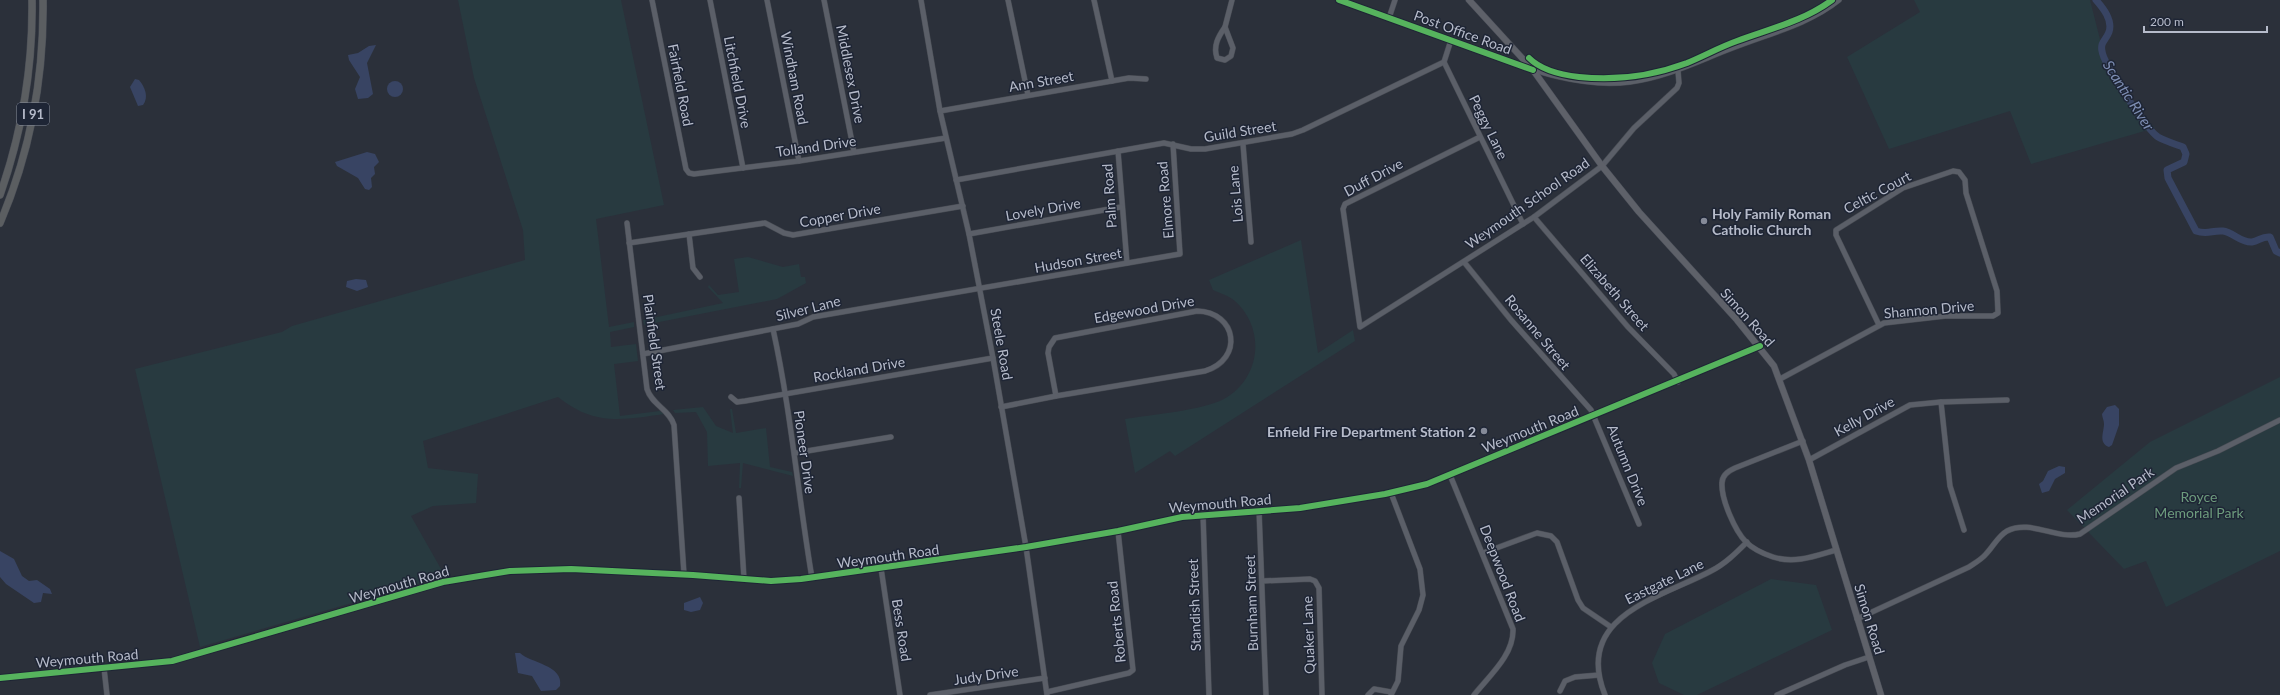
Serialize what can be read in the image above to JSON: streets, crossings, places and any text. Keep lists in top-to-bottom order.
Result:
{
  "streets": {
    "highway": ["I 91"],
    "main road": ["Simon Road"],
    "street": [
      "Post Office Road",
      "Middlesex Drive",
      "Windham Road",
      "Ann Street",
      "Litchfield Drive",
      "Fairfield Road",
      "Peggy Lane",
      "Guild Street",
      "Tolland Drive",
      "Duff Drive",
      "Celtic Court",
      "Lois Lane",
      "Palm Road",
      "Elmore Road",
      "Weymouth School Road",
      "Lovely Drive",
      "Copper Drive",
      "Hudson Street",
      "Elizabeth Street",
      "Silver Lane",
      "Edgewood Drive",
      "Shannon Drive",
      "Rosanne Street",
      "Plainfield Street",
      "Steele Road",
      "Rockland Drive",
      "Kelly Drive",
      "Weymouth Road",
      "Pioneer Drive",
      "Autumn Drive",
      "Memorial Park",
      "Deepwood Road",
      "Eastgate Lane",
      "Burnham Street",
      "Standish Street",
      "Roberts Road",
      "Bess Road",
      "Quaker Lane",
      "Judy Drive"
    ]
  },
  "crossings": [
    ["Post Office Road", "Weymouth School Road"],
    ["Post Office Road", "Simon Road"],
    ["Middlesex Drive", "Tolland Drive"],
    ["Windham Road", "Tolland Drive"],
    ["Ann Street", "Steele Road"],
    ["Litchfield Drive", "Tolland Drive"],
    ["Fairfield Road", "Tolland Drive"],
    ["Peggy Lane", "Guild Street"],
    ["Peggy Lane", "Duff Drive"],
    ["Peggy Lane", "Weymouth School Road"],
    ["Guild Street", "Lois Lane"],
    ["Guild Street", "Palm Road"],
    ["Guild Street", "Elmore Road"],
    ["Guild Street", "Steele Road"],
    ["Tolland Drive", "Steele Road"],
    ["Duff Drive", "Weymouth School Road"],
    ["Celtic Court", "Shannon Drive"],
    ["Palm Road", "Lovely Drive"],
    ["Palm Road", "Hudson Street"],
    ["Elmore Road", "Hudson Street"],
    ["Weymouth School Road", "Elizabeth Street"],
    ["Weymouth School Road", "Simon Road"],
    ["Weymouth School Road", "Rosanne Street"],
    ["Lovely Drive", "Steele Road"],
    ["Copper Drive", "Plainfield Street"],
    ["Copper Drive", "Steele Road"],
    ["Hudson Street", "Silver Lane"],
    ["Hudson Street", "Steele Road"],
    ["Elizabeth Street", "Weymouth Road"],
    ["Silver Lane", "Plainfield Street"],
    ["Silver Lane", "Steele Road"],
    ["Silver Lane", "Pioneer Drive"],
    ["Edgewood Drive", "Steele Road"],
    ["Shannon Drive", "Simon Road"],
    ["Simon Road", "Kelly Drive"],
    ["Simon Road", "Weymouth Road"],
    ["Simon Road", "Memorial Park"],
    ["Rosanne Street", "Weymouth Road"],
    ["Rosanne Street", "Autumn Drive"],
    ["Plainfield Street", "Weymouth Road"],
    ["Steele Road", "Rockland Drive"],
    ["Steele Road", "Weymouth Road"],
    ["Steele Road", "Roberts Road"],
    ["Steele Road", "Judy Drive"],
    ["Rockland Drive", "Pioneer Drive"],
    ["Weymouth Road", "Pioneer Drive"],
    ["Weymouth Road", "Autumn Drive"],
    ["Weymouth Road", "Deepwood Road"],
    ["Weymouth Road", "Burnham Street"],
    ["Weymouth Road", "Standish Street"],
    ["Weymouth Road", "Roberts Road"],
    ["Weymouth Road", "Bess Road"],
    ["Burnham Street", "Quaker Lane"]
  ],
  "water": ["Scantic River"],
  "parks": ["Royce Memorial Park"],
  "places": ["Holy Family Roman Catholic Church", "Enfield Fire Department Station 2"],
  "scale_bar": "200 m"
}
